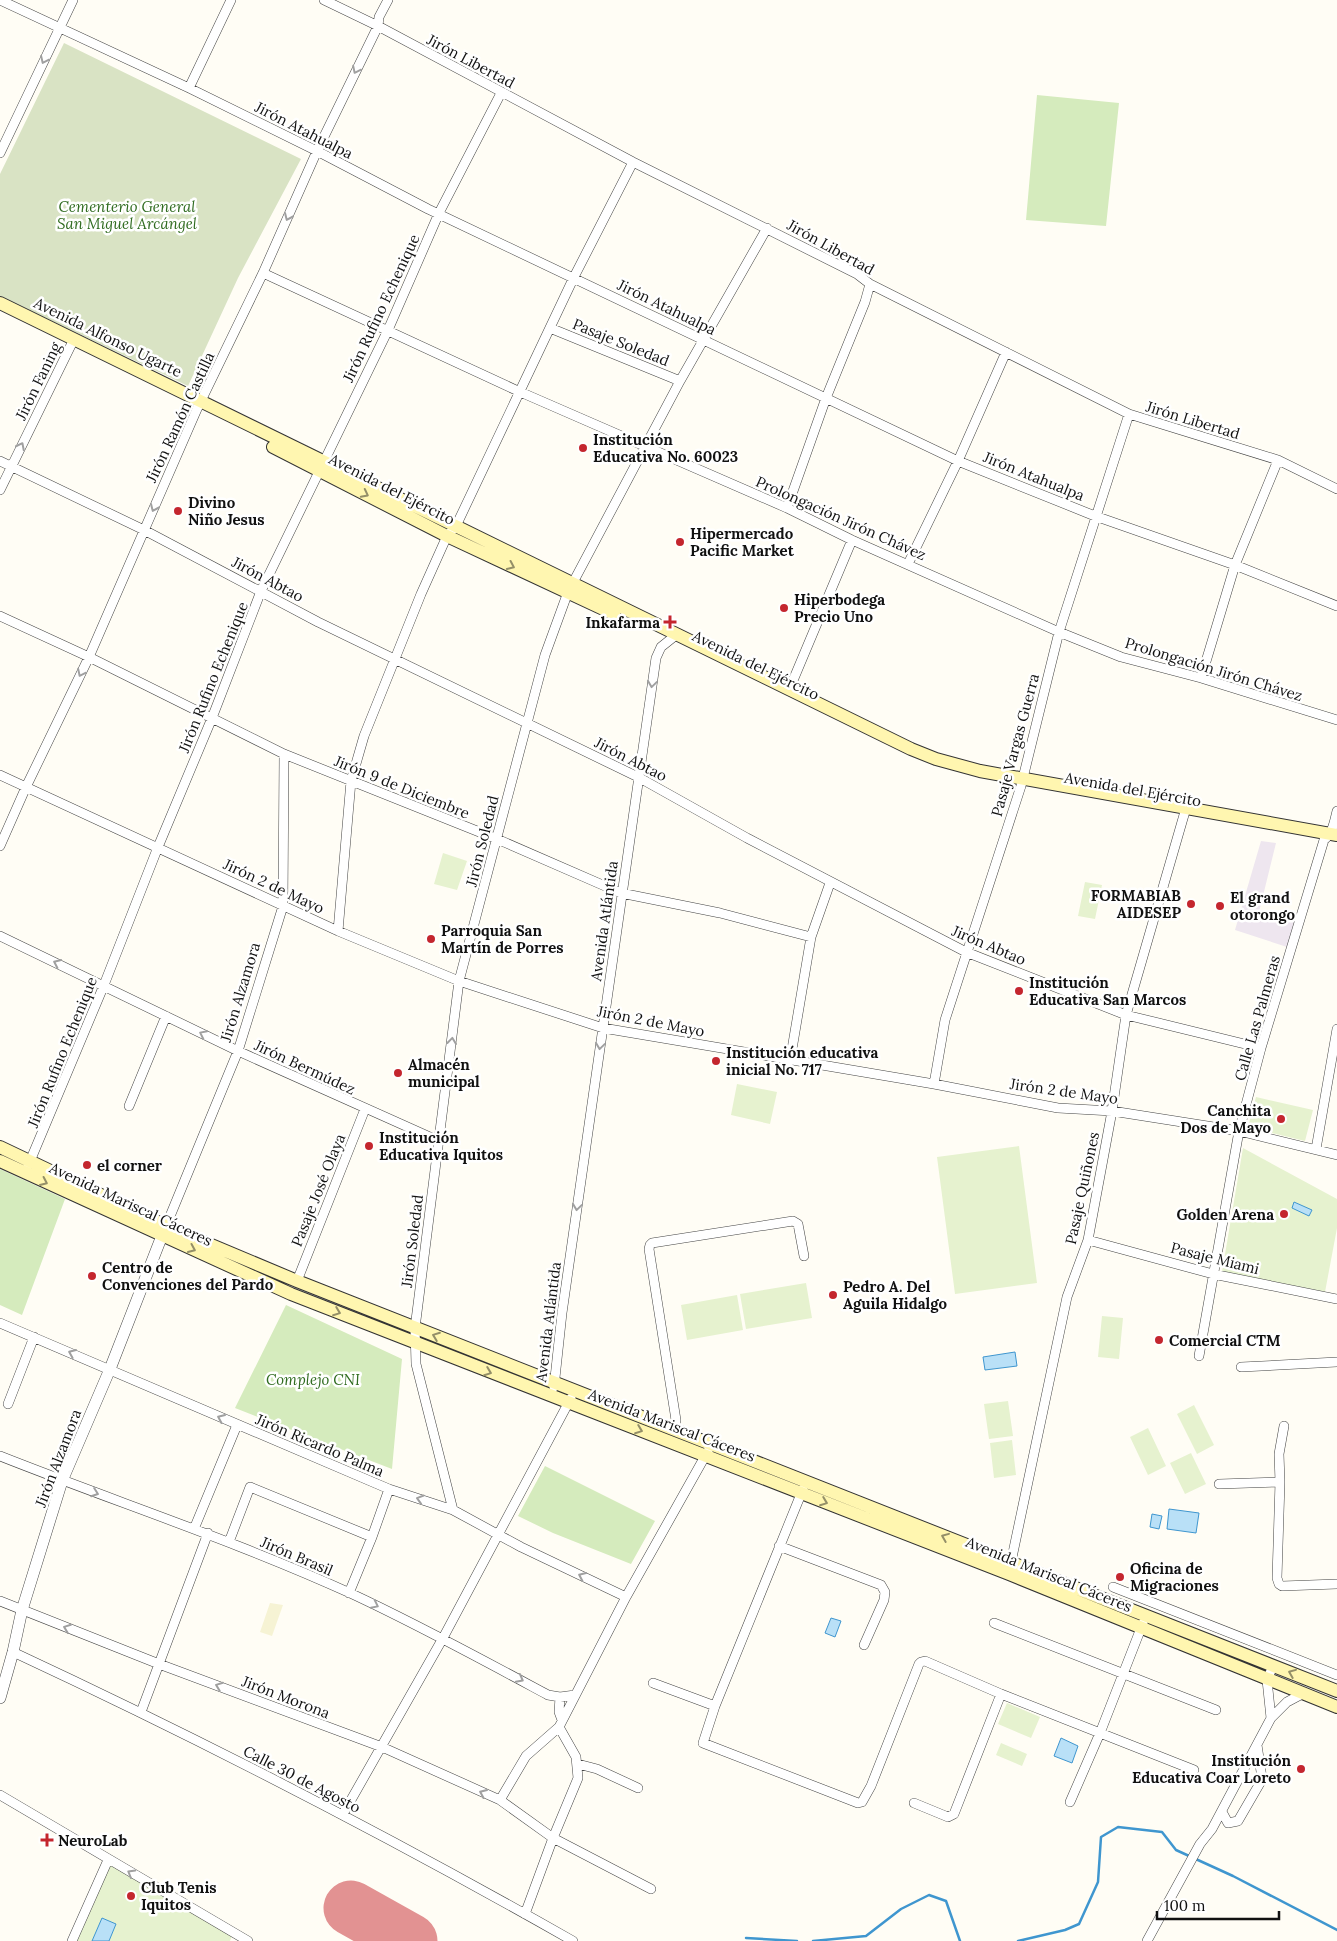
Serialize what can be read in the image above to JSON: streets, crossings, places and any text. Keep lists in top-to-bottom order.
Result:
{
  "streets": {
    "main road": ["Avenida Alfonso Ugarte", "Avenida del Ejército", "Avenida Mariscal Cáceres"],
    "street": [
      "Jirón Libertad",
      "Jirón Atahualpa",
      "Jirón Rufino Echenique",
      "Pasaje Soledad",
      "Jirón Faning",
      "Jirón Ramón Castilla",
      "Prolongación Jirón Chávez",
      "Jirón Abtao",
      "Pasaje Vargas Guerra",
      "Jirón 9 de Diciembre",
      "Jirón Soledad",
      "Jirón 2 de Mayo",
      "Avenida Atlántida",
      "Jirón Alzamora",
      "Calle Las Palmeras",
      "Jirón Bermúdez",
      "Pasaje Quiñones",
      "Pasaje José Olaya",
      "Pasaje Miami",
      "Jirón Ricardo Palma",
      "Jirón Brasil",
      "Jirón Morona",
      "Calle 30 de Agosto"
    ]
  },
  "crossings": [
    ["Jirón Libertad", "Jirón Rufino Echenique"],
    ["Jirón Libertad", "Jirón Ramón Castilla"],
    ["Jirón Libertad", "Pasaje Vargas Guerra"],
    ["Jirón Libertad", "Jirón Soledad"],
    ["Jirón Atahualpa", "Jirón Rufino Echenique"],
    ["Jirón Atahualpa", "Jirón Ramón Castilla"],
    ["Jirón Atahualpa", "Pasaje Vargas Guerra"],
    ["Jirón Atahualpa", "Jirón Soledad"],
    ["Jirón Rufino Echenique", "Avenida del Ejército"],
    ["Jirón Rufino Echenique", "Prolongación Jirón Chávez"],
    ["Jirón Rufino Echenique", "Jirón Abtao"],
    ["Jirón Rufino Echenique", "Jirón 9 de Diciembre"],
    ["Jirón Rufino Echenique", "Jirón 2 de Mayo"],
    ["Jirón Rufino Echenique", "Jirón Bermúdez"],
    ["Jirón Rufino Echenique", "Avenida Mariscal Cáceres"],
    ["Avenida Alfonso Ugarte", "Jirón Faning"],
    ["Avenida Alfonso Ugarte", "Jirón Ramón Castilla"],
    ["Avenida Alfonso Ugarte", "Avenida del Ejército"],
    ["Pasaje Soledad", "Jirón Soledad"],
    ["Jirón Faning", "Jirón Abtao"],
    ["Jirón Ramón Castilla", "Avenida del Ejército"],
    ["Jirón Ramón Castilla", "Prolongación Jirón Chávez"],
    ["Jirón Ramón Castilla", "Jirón Abtao"],
    ["Jirón Ramón Castilla", "Jirón 9 de Diciembre"],
    ["Jirón Ramón Castilla", "Jirón 2 de Mayo"],
    ["Avenida del Ejército", "Pasaje Vargas Guerra"],
    ["Avenida del Ejército", "Jirón Soledad"],
    ["Avenida del Ejército", "Avenida Atlántida"],
    ["Avenida del Ejército", "Calle Las Palmeras"],
    ["Avenida del Ejército", "Pasaje Quiñones"],
    ["Prolongación Jirón Chávez", "Pasaje Vargas Guerra"],
    ["Prolongación Jirón Chávez", "Jirón Soledad"],
    ["Jirón Abtao", "Pasaje Vargas Guerra"],
    ["Jirón Abtao", "Jirón Soledad"],
    ["Jirón Abtao", "Avenida Atlántida"],
    ["Jirón Abtao", "Calle Las Palmeras"],
    ["Jirón Abtao", "Pasaje Quiñones"],
    ["Pasaje Vargas Guerra", "Jirón 2 de Mayo"],
    ["Jirón 9 de Diciembre", "Jirón Soledad"],
    ["Jirón 9 de Diciembre", "Avenida Atlántida"],
    ["Jirón 9 de Diciembre", "Jirón Alzamora"],
    ["Jirón Soledad", "Jirón 2 de Mayo"],
    ["Jirón Soledad", "Jirón Bermúdez"],
    ["Jirón Soledad", "Avenida Mariscal Cáceres"],
    ["Jirón Soledad", "Jirón Ricardo Palma"],
    ["Jirón 2 de Mayo", "Avenida Atlántida"],
    ["Jirón 2 de Mayo", "Jirón Alzamora"],
    ["Jirón 2 de Mayo", "Calle Las Palmeras"],
    ["Jirón 2 de Mayo", "Pasaje Quiñones"],
    ["Avenida Atlántida", "Avenida Mariscal Cáceres"],
    ["Jirón Alzamora", "Jirón Bermúdez"],
    ["Jirón Alzamora", "Avenida Mariscal Cáceres"],
    ["Jirón Alzamora", "Jirón Ricardo Palma"],
    ["Jirón Alzamora", "Jirón Brasil"],
    ["Jirón Alzamora", "Jirón Morona"],
    ["Jirón Alzamora", "Calle 30 de Agosto"],
    ["Calle Las Palmeras", "Pasaje Miami"],
    ["Jirón Bermúdez", "Pasaje José Olaya"],
    ["Pasaje Quiñones", "Avenida Mariscal Cáceres"],
    ["Pasaje Quiñones", "Pasaje Miami"],
    ["Pasaje José Olaya", "Avenida Mariscal Cáceres"]
  ],
  "one_way": [
    "Jirón Faning",
    "Jirón Ramón Castilla",
    "Avenida Atlántida",
    "Jirón Bermúdez",
    "Jirón Ricardo Palma",
    "Jirón Brasil",
    "Jirón Morona"
  ],
  "parks": ["Cementerio General San Miguel Arcángel", "Complejo CNI"],
  "places": {
    "other": [
      "Institución Educativa No. 60023",
      "Divino Niño Jesus",
      "Hipermercado Pacific Market",
      "Hiperbodega Precio Uno",
      "FORMABIAB AIDESEP",
      "El grand otorongo",
      "Parroquia San Martín de Porres",
      "Institución Educativa San Marcos",
      "Institución educativa inicial No. 717",
      "Almacén municipal",
      "Canchita Dos de Mayo",
      "Institución Educativa Iquitos",
      "el corner",
      "Golden Arena",
      "Centro de Convenciones del Pardo",
      "Pedro A. Del Aguila Hidalgo",
      "Comercial CTM",
      "Oficina de Migraciones",
      "Institución Educativa Coar Loreto",
      "Club Tenis Iquitos"
    ],
    "health": ["Inkafarma", "NeuroLab"]
  },
  "scale_bar": "100 m"
}
